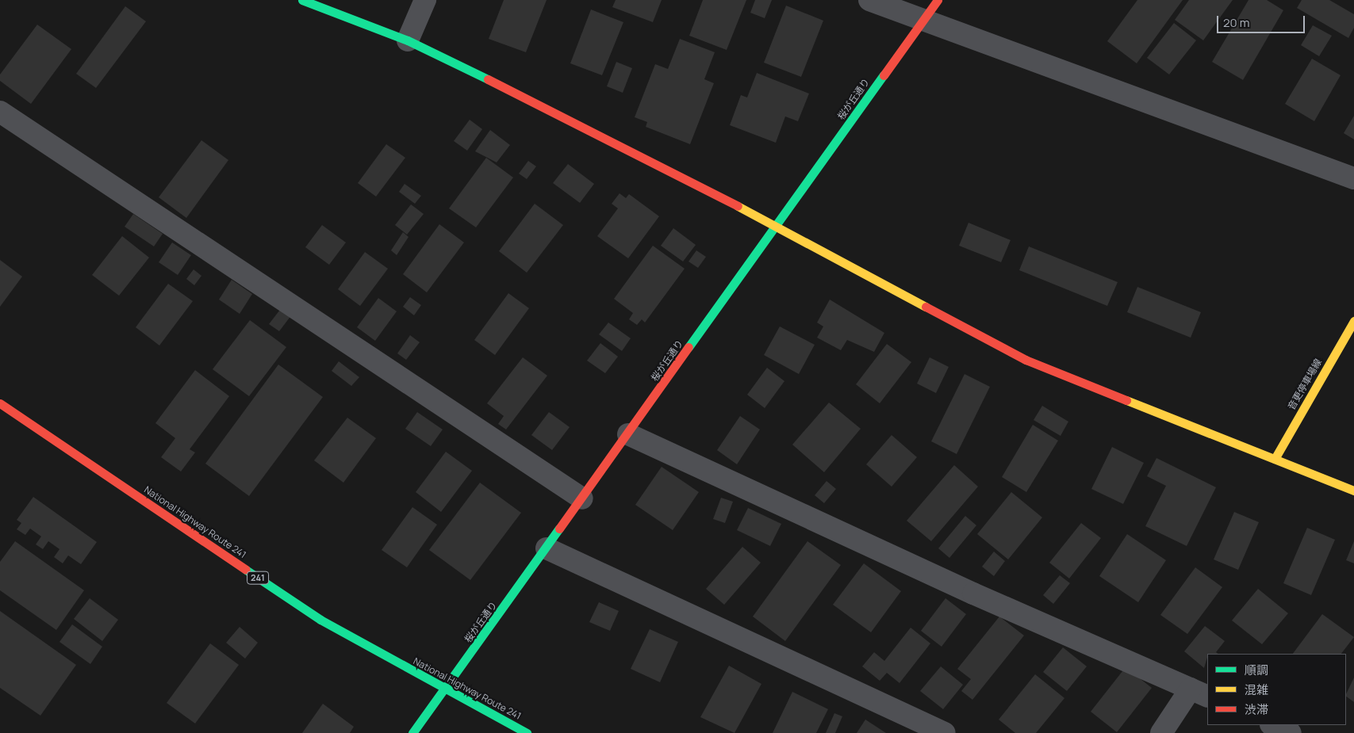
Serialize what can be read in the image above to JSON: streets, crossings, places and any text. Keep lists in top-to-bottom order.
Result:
{
  "streets": {
    "main road": [
      "桜が丘通り",
      "音更停車場線",
      "National Highway Route 241",
      "241"
    ]
  },
  "crossings": [
    ["桜が丘通り", "National Highway Route 241"]
  ],
  "legend": ["順調", "混雑", "渋滞"],
  "scale_bar": "20 m"
}
